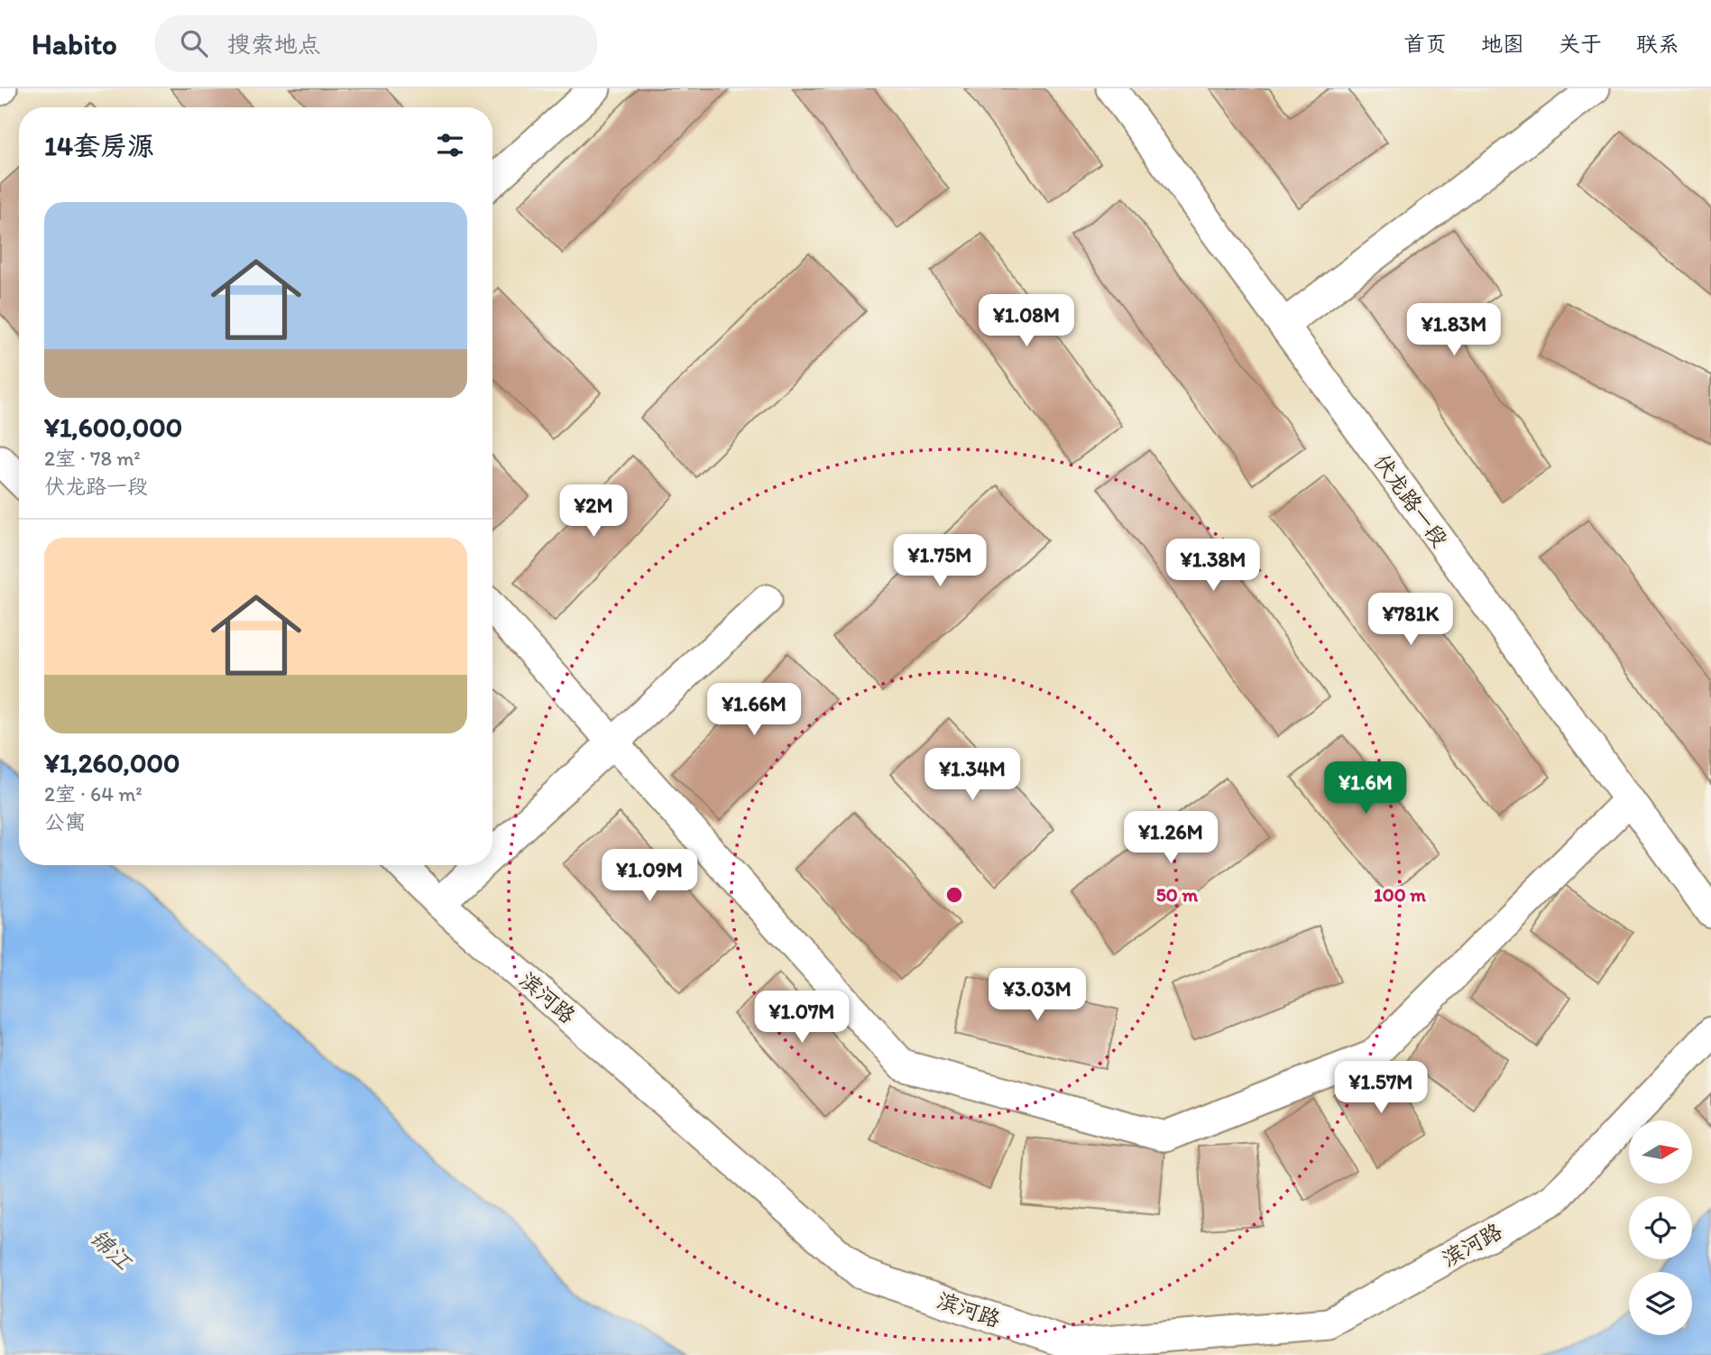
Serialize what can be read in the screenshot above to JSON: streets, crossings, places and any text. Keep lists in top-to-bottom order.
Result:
{
  "streets": {
    "street": ["伏龙路一段", "滨河路"]
  },
  "water": ["锦江"],
  "north": "right",
  "page": {
    "header": "Habito",
    "search": "搜索地点",
    "nav": [
      "首页",
      "地图",
      "关于",
      "联系"
    ],
    "heading": "14套房源",
    "list": [
      {
        "name": "¥1,600,000",
        "note": "2室 · 78 m² · 伏龙路一段"
      },
      {
        "name": "¥1,260,000",
        "note": "2室 · 64 m² · 公寓"
      }
    ],
    "price": [
      "¥1.08M",
      "¥1.83M",
      "¥2M",
      "¥1.75M",
      "¥1.38M",
      "¥781K",
      "¥1.66M",
      "¥1.34M",
      "¥1.6M",
      "¥1.26M",
      "¥1.09M",
      "¥3.03M",
      "¥1.07M",
      "¥1.57M"
    ]
  },
  "rings": ["50 m", "100 m"]
}
